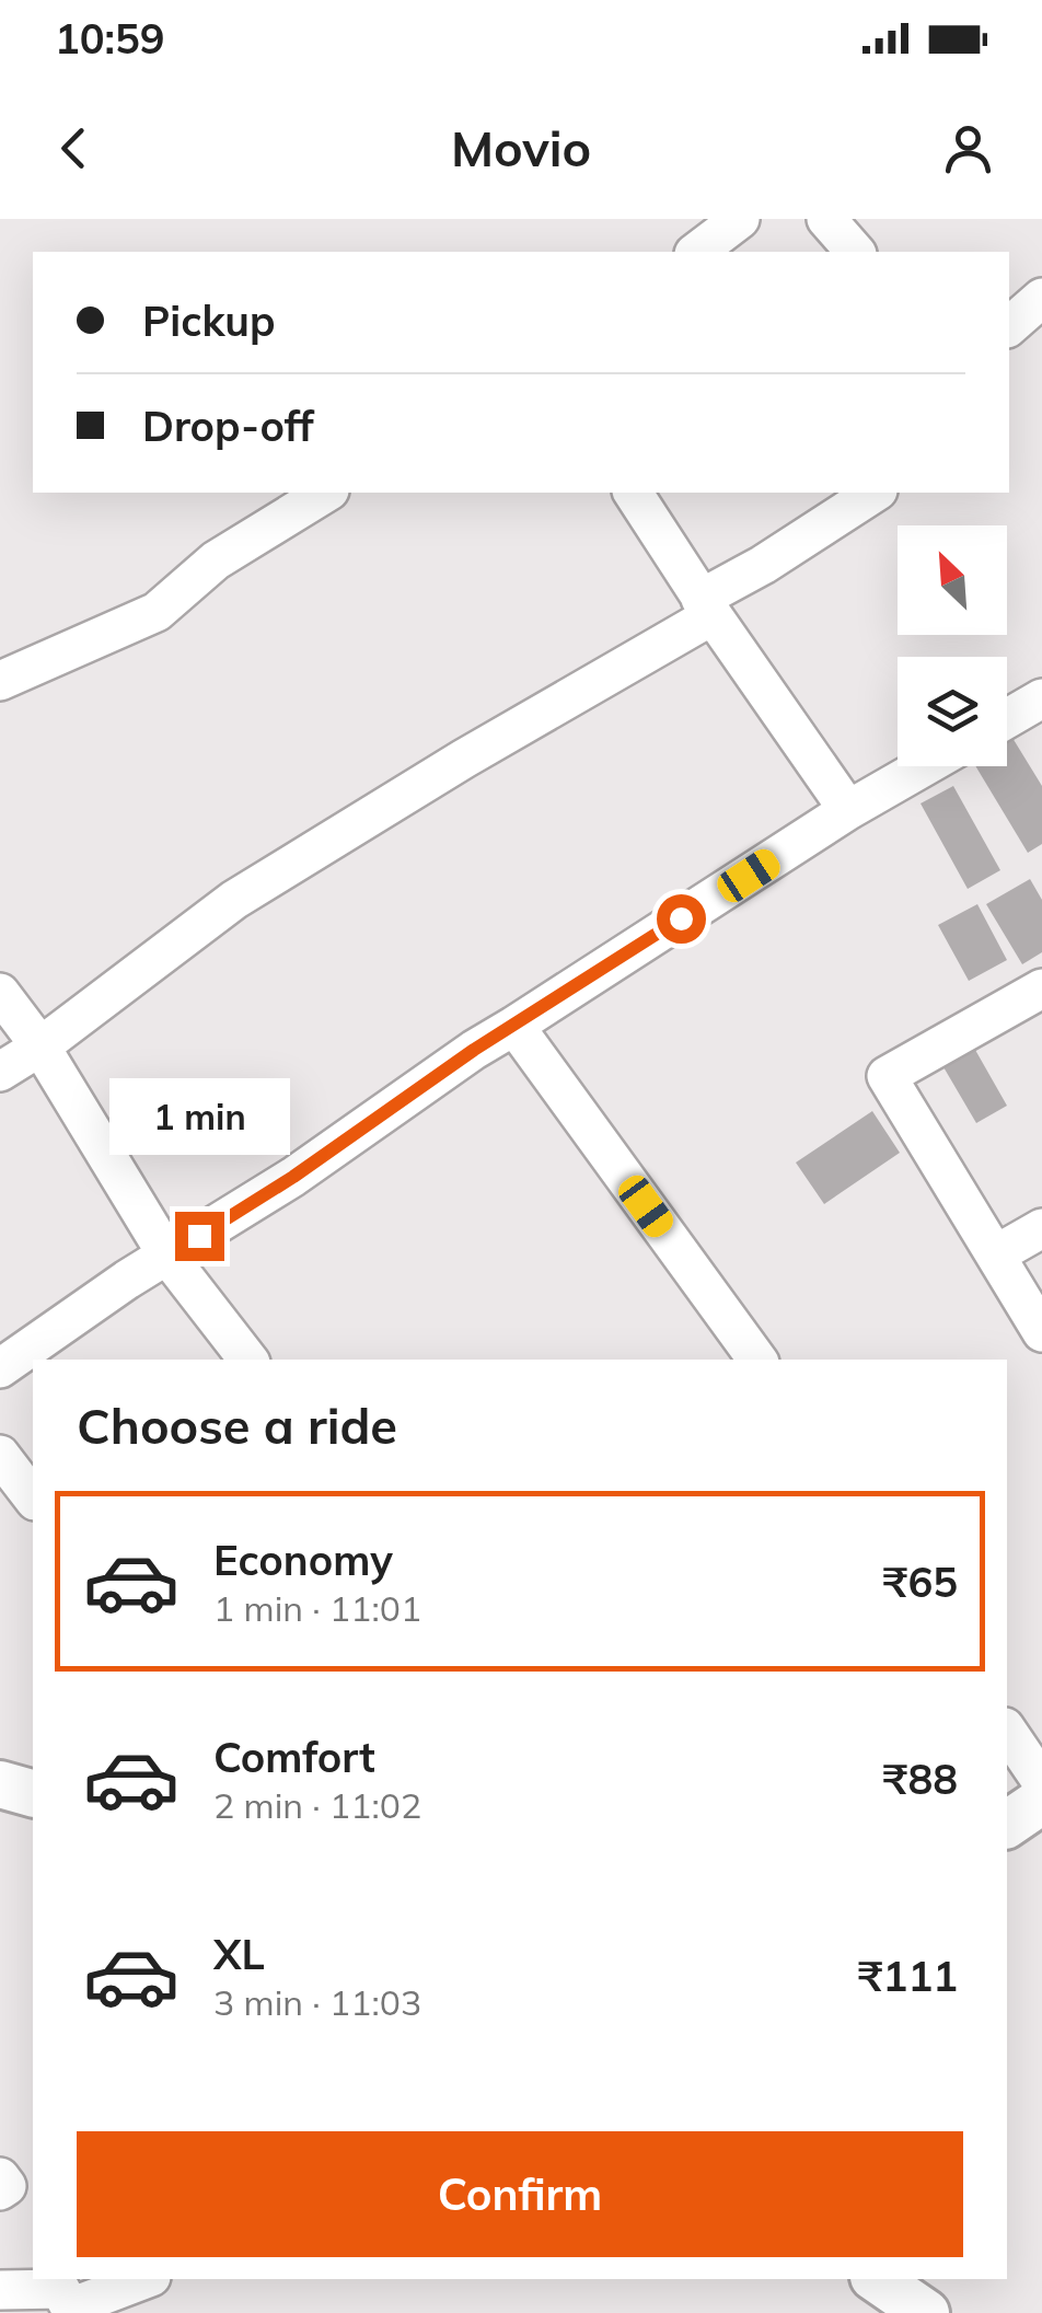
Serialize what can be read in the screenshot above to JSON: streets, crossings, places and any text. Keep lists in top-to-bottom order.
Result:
{
  "north": "top left",
  "page": {
    "status": "10:59",
    "header": "Movio",
    "banner": ["Pickup", "Drop-off"],
    "bubble": "1 min",
    "heading": "Choose a ride",
    "list": [
      {
        "name": "Economy",
        "note": "1 min · 11:01",
        "value": "₹65"
      },
      {
        "name": "Comfort",
        "note": "2 min · 11:02",
        "value": "₹88"
      },
      {
        "name": "XL",
        "note": "3 min · 11:03",
        "value": "₹111"
      }
    ],
    "buttons": "Confirm"
  }
}
